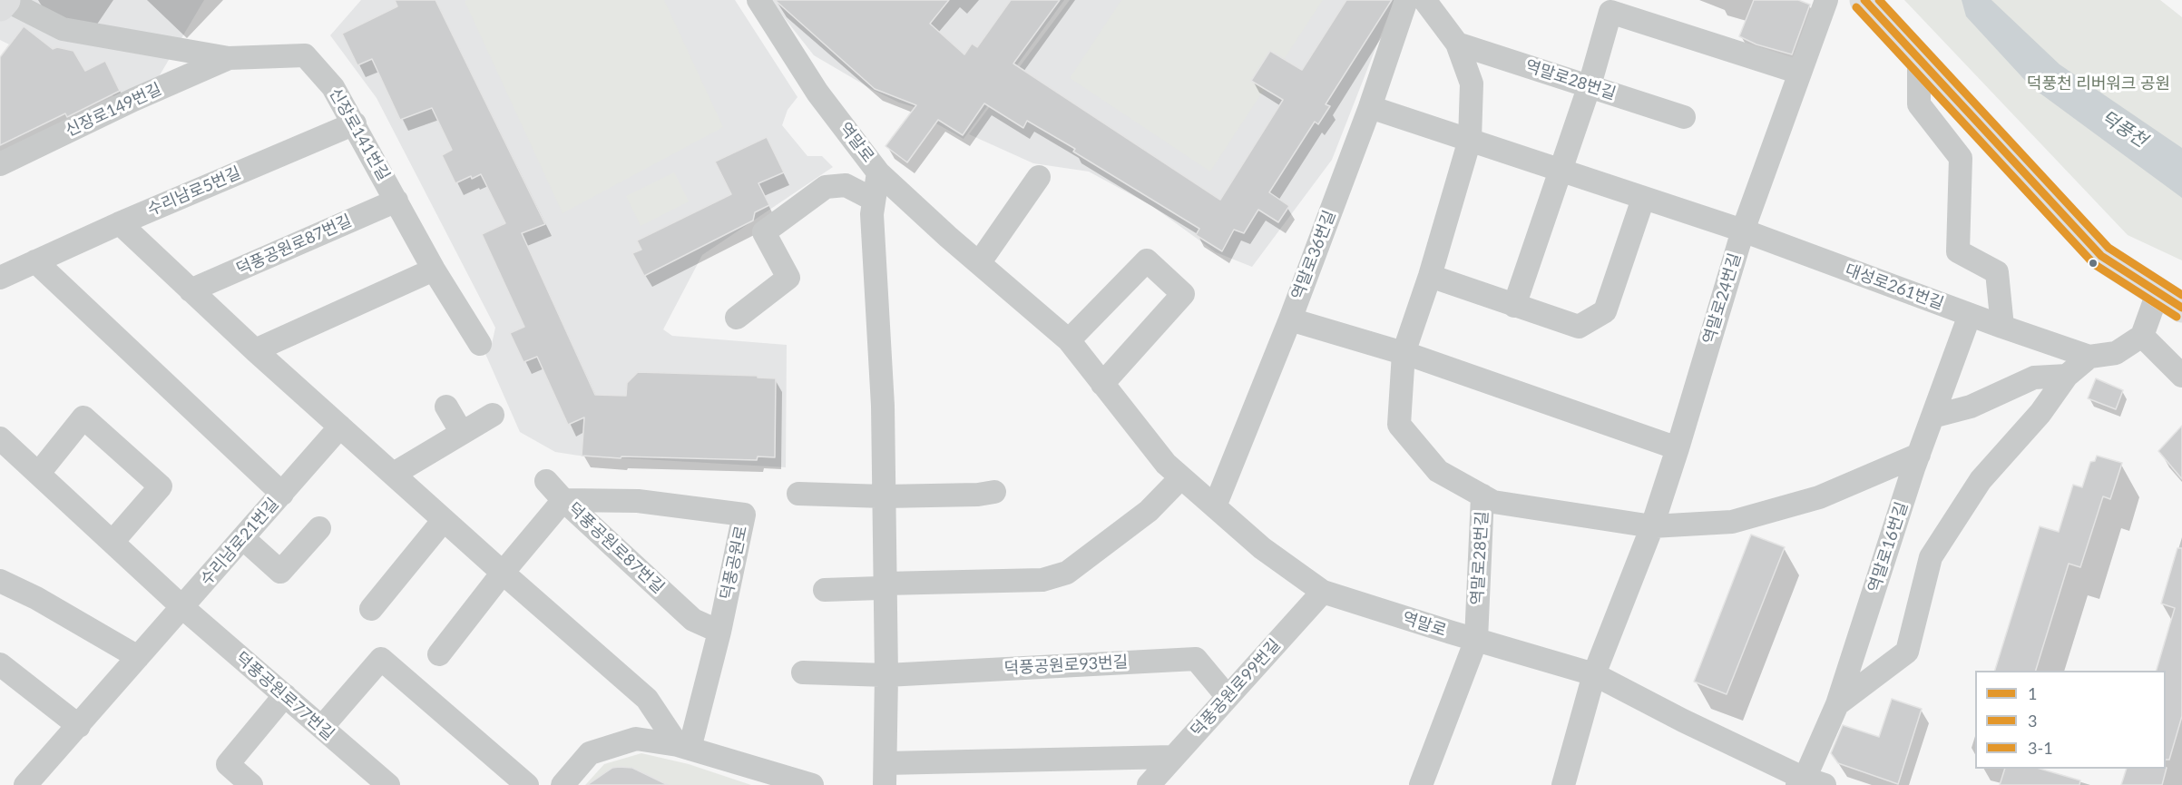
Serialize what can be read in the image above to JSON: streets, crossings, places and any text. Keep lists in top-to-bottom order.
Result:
{
  "streets": {
    "street": [
      "역말로28번길",
      "신장로149번길",
      "신장로141번길",
      "역말로",
      "수리남로5번길",
      "덕풍공원로87번길",
      "역말로36번길",
      "대성로261번길",
      "역말로24번길",
      "수리남로21번길",
      "역말로16번길",
      "덕풍공원로",
      "덕풍공원로93번길",
      "덕풍공원로99번길",
      "덕풍공원로77번길"
    ]
  },
  "crossings": [
    ["역말로28번길", "역말로"],
    ["역말로28번길", "대성로261번길"],
    ["신장로149번길", "신장로141번길"],
    ["신장로141번길", "수리남로5번길"],
    ["신장로141번길", "덕풍공원로87번길"],
    ["역말로", "역말로36번길"],
    ["역말로", "역말로24번길"],
    ["역말로", "역말로16번길"],
    ["역말로", "덕풍공원로99번길"],
    ["덕풍공원로87번길", "덕풍공원로"],
    ["역말로36번길", "대성로261번길"],
    ["대성로261번길", "역말로24번길"],
    ["대성로261번길", "역말로16번길"],
    ["수리남로21번길", "덕풍공원로77번길"],
    ["덕풍공원로93번길", "덕풍공원로99번길"]
  ],
  "water": ["덕풍천"],
  "parks": ["덕풍천 리버워크 공원"],
  "lines": ["transit line 1", "transit line 3-1", "transit line 3"],
  "legend": ["1", "3", "3-1"]
}
